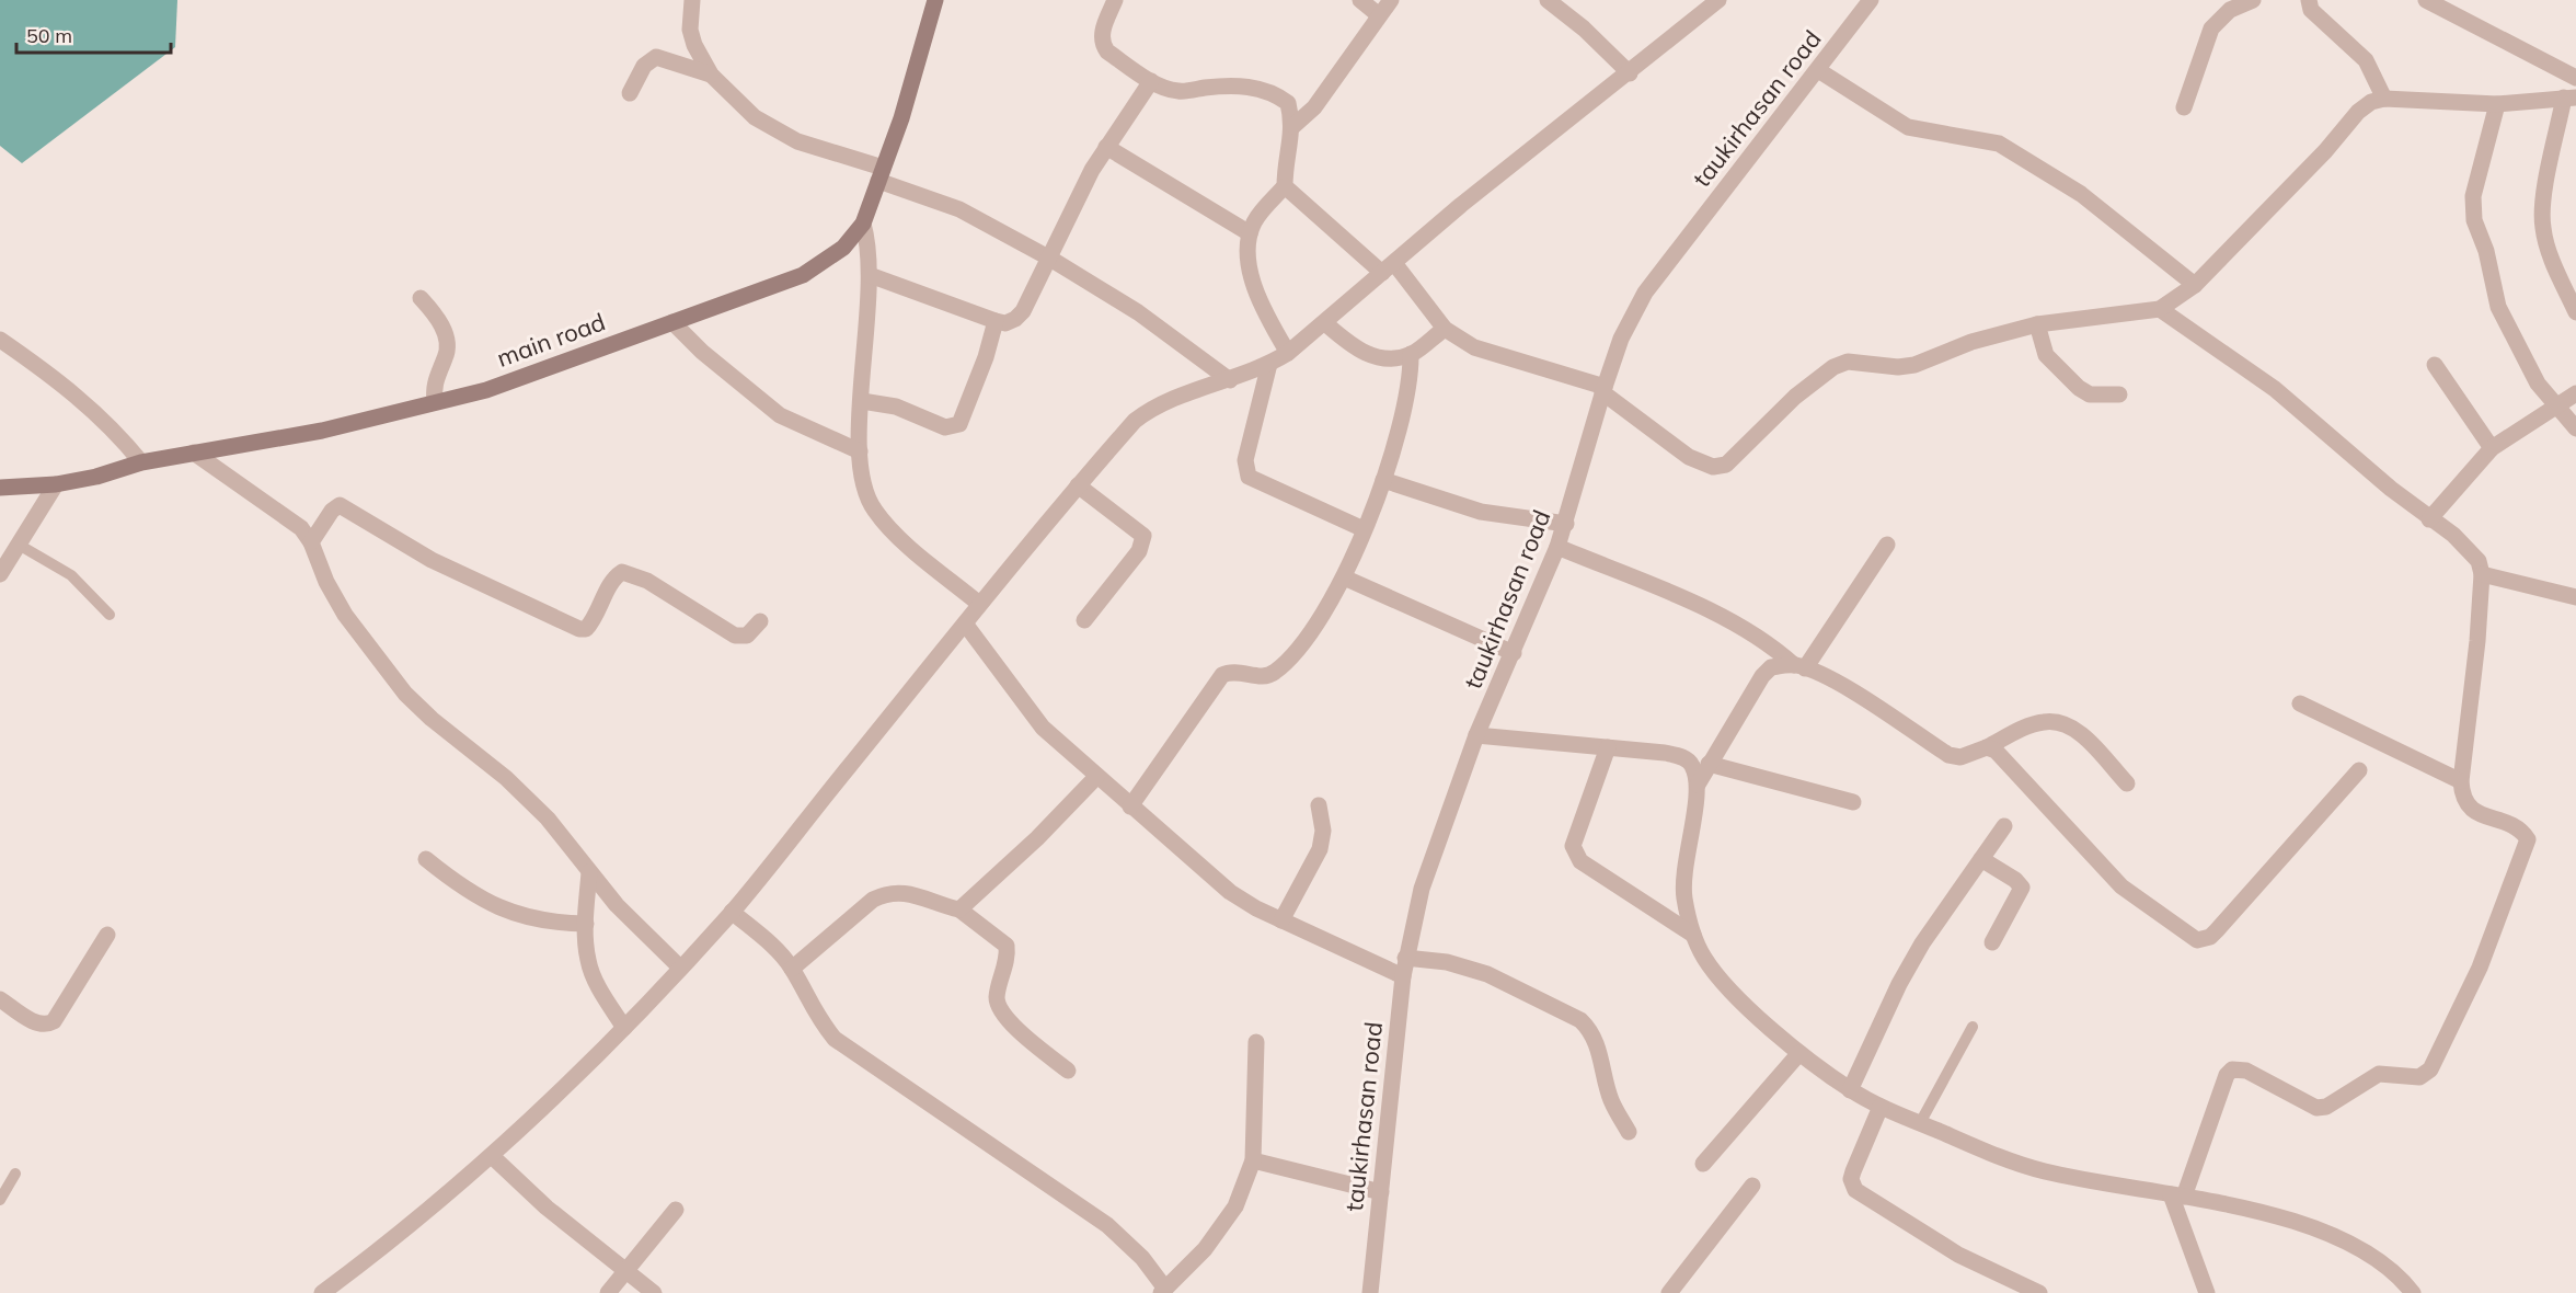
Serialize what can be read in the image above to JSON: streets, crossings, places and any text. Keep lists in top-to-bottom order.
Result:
{
  "streets": {
    "main road": ["main road"],
    "street": ["taukirhasan road"]
  },
  "scale_bar": "50 m"
}
